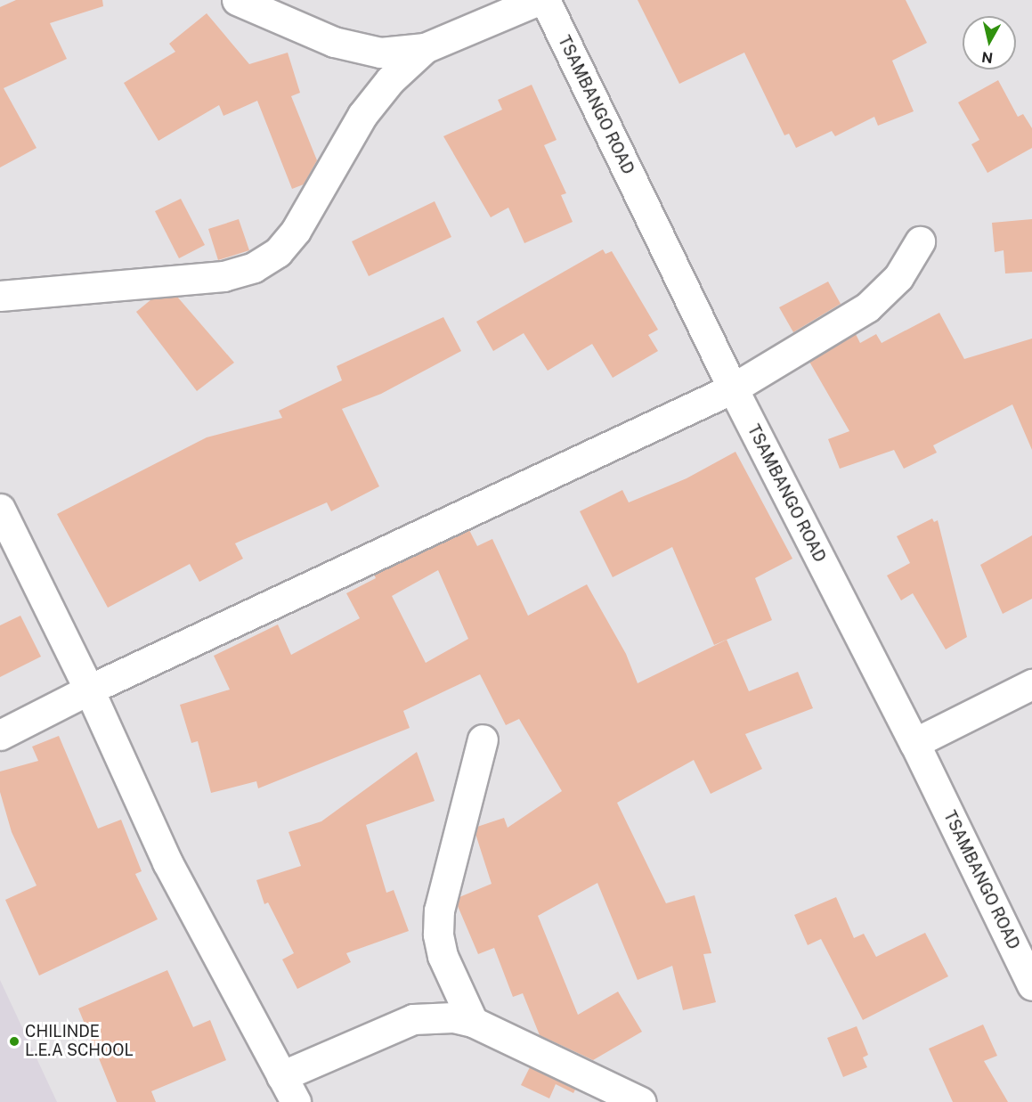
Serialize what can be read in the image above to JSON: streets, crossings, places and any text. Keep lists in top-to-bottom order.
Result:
{
  "streets": {
    "street": ["TSAMBANGO ROAD"]
  },
  "places": ["CHILINDE L.E.A SCHOOL"],
  "north": "bottom"
}
